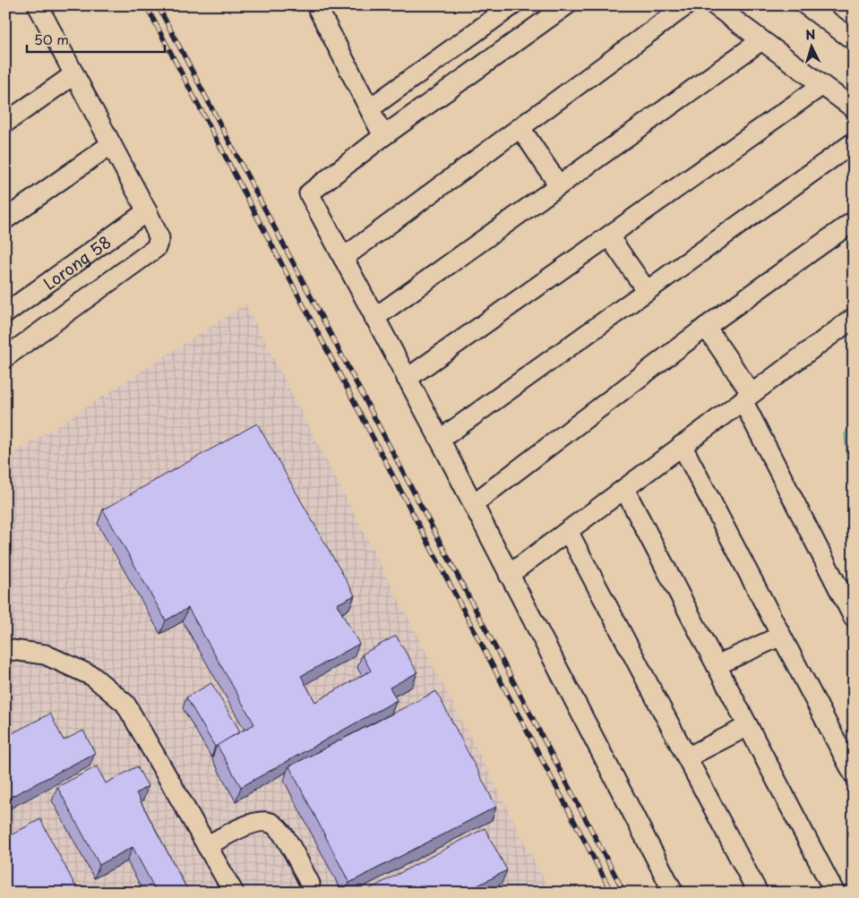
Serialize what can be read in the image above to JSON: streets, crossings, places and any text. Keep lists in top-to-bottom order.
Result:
{
  "streets": {
    "street": ["Lorong 58"]
  },
  "scale_bar": "50 m",
  "north": "top"
}
